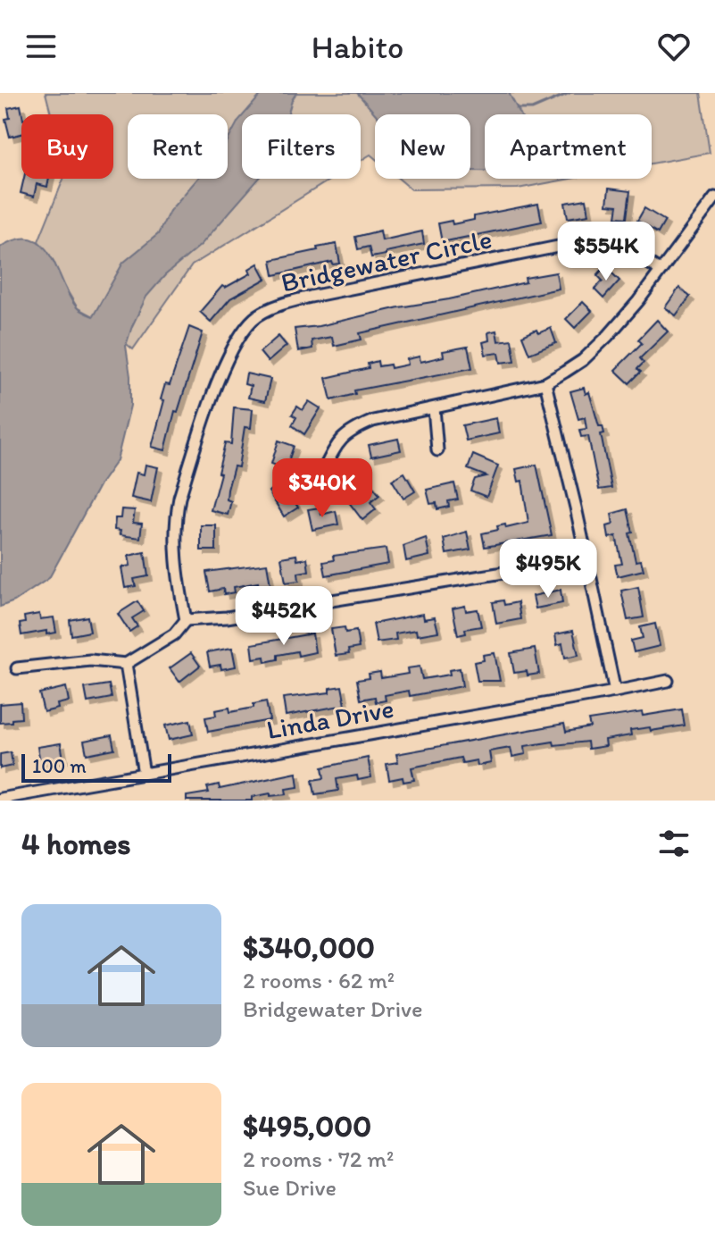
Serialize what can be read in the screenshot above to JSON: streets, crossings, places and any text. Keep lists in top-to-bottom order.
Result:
{
  "streets": {
    "street": ["Bridgewater Circle", "Linda Drive"]
  },
  "scale_bar": "100 m",
  "page": {
    "header": "Habito",
    "chip": [
      "Buy",
      "Rent",
      "Filters",
      "New",
      "Apartment"
    ],
    "price": [
      "$554K",
      "$340K",
      "$495K",
      "$452K"
    ],
    "scale": "100 m",
    "heading": "4 homes",
    "list": [
      {
        "name": "$340,000",
        "note": "2 rooms · 62 m² · Bridgewater Drive"
      },
      {
        "name": "$495,000",
        "note": "2 rooms · 72 m² · Sue Drive"
      }
    ]
  }
}
